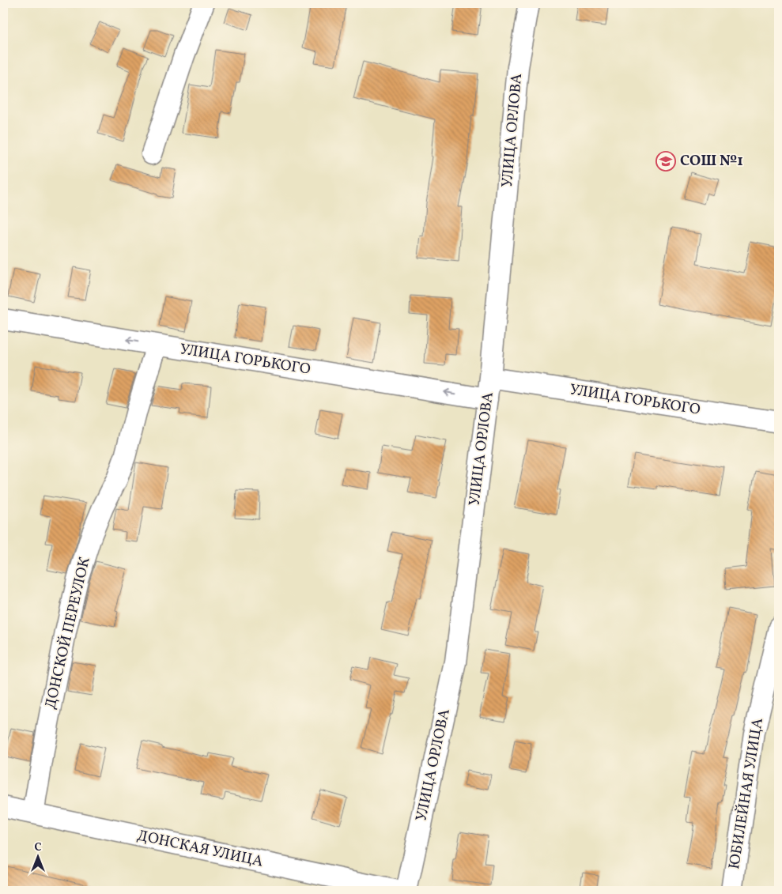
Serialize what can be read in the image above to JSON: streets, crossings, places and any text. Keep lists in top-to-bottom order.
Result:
{
  "streets": {
    "street": [
      "УЛИЦА ОРЛОВА",
      "УЛИЦА ГОРЬКОГО",
      "ДОНСКОЙ ПЕРЕУЛОК",
      "ЮБИЛЕЙНАЯ УЛИЦА",
      "ДОНСКАЯ УЛИЦА"
    ]
  },
  "crossings": [
    ["УЛИЦА ОРЛОВА", "УЛИЦА ГОРЬКОГО"],
    ["УЛИЦА ГОРЬКОГО", "ДОНСКОЙ ПЕРЕУЛОК"],
    ["ДОНСКОЙ ПЕРЕУЛОК", "ДОНСКАЯ УЛИЦА"]
  ],
  "one_way": ["УЛИЦА ГОРЬКОГО"],
  "places": {
    "school or university": ["СОШ №1"]
  },
  "north": "top"
}
